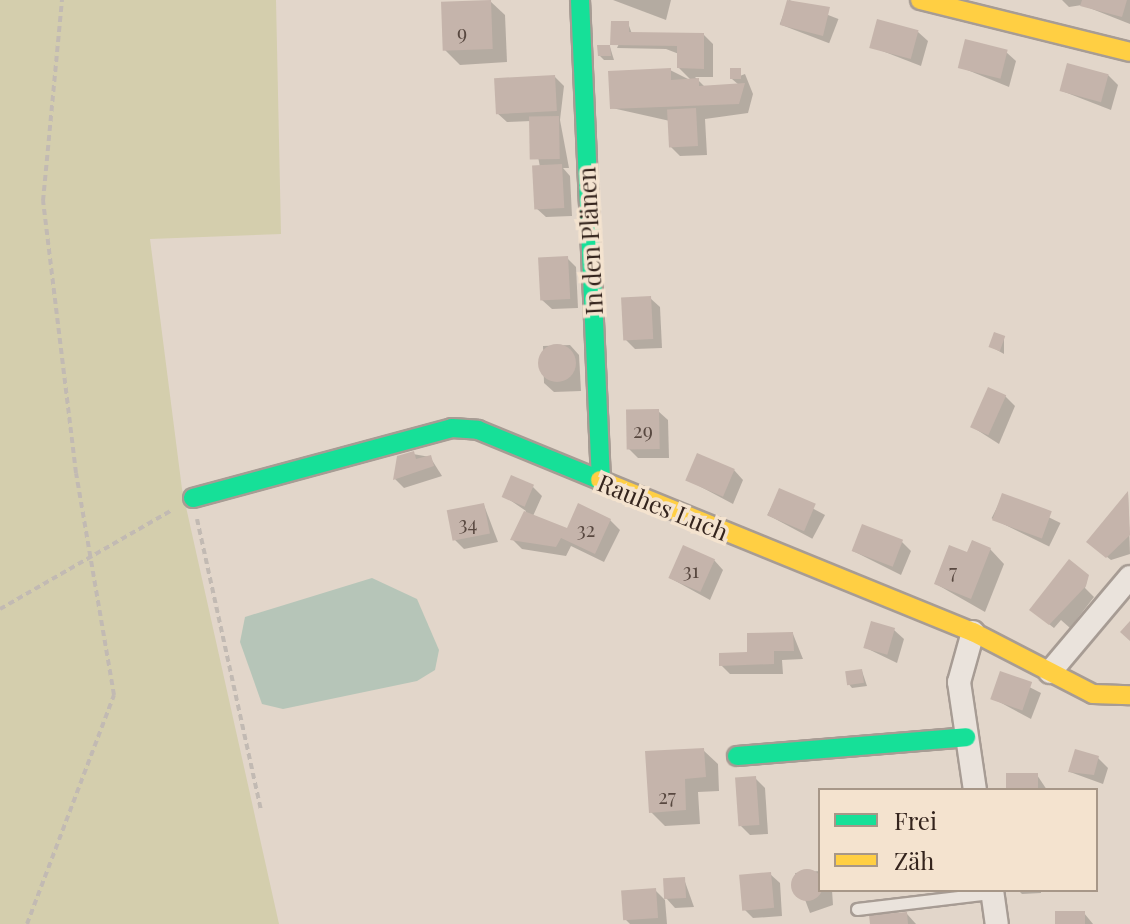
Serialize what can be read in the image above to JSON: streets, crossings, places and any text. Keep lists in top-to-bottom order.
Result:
{
  "streets": {
    "street": ["In den Plänen", "Rauhes Luch"]
  },
  "crossings": [
    ["In den Plänen", "Rauhes Luch"]
  ],
  "house_numbers": [
    "9",
    "29",
    "34",
    "32",
    "31",
    "7",
    "27"
  ],
  "legend": ["Frei", "Zäh"]
}
